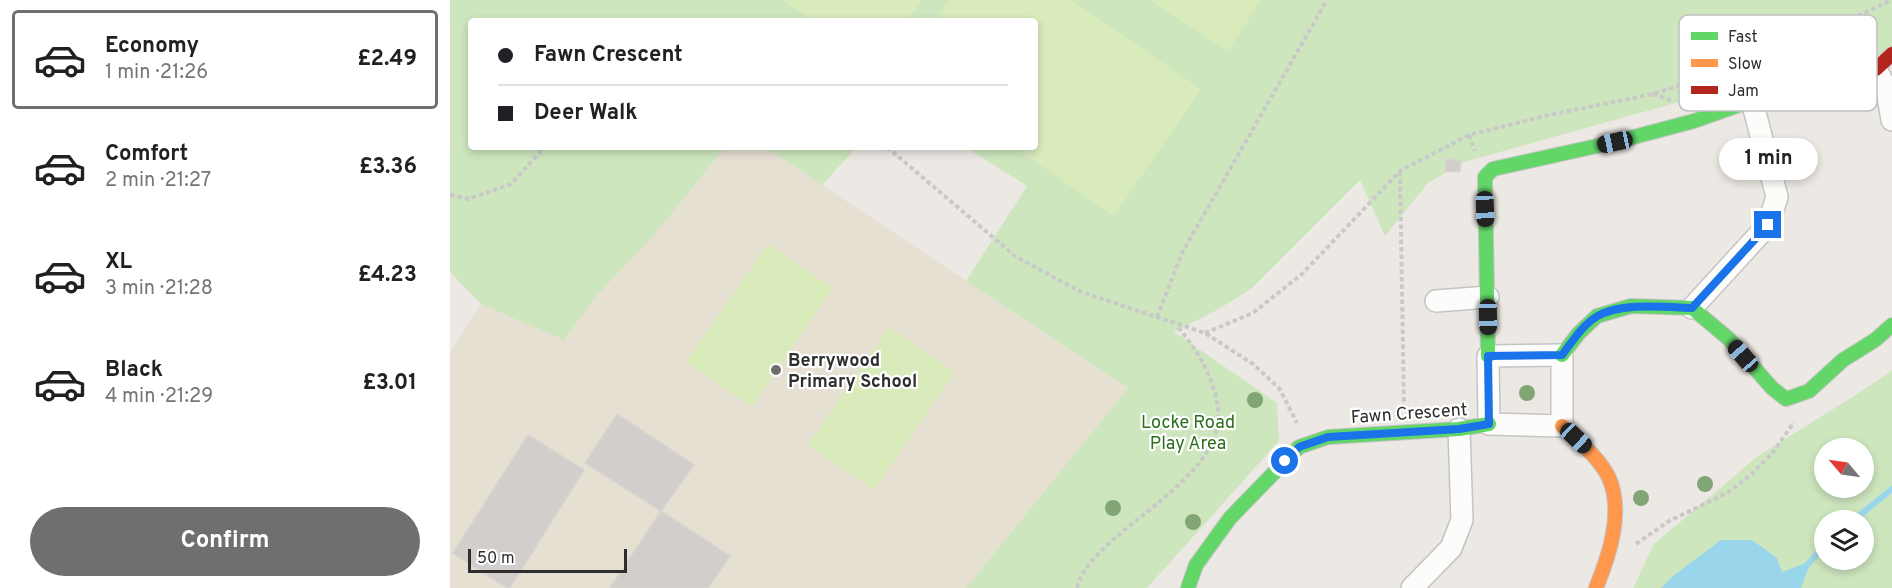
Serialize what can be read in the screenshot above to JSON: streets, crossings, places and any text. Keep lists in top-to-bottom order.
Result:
{
  "streets": {
    "street": ["Fawn Crescent"]
  },
  "parks": ["Locke Road Play Area"],
  "places": ["Berrywood Primary School"],
  "legend": ["Fast", "Slow", "Jam"],
  "scale_bar": "50 m",
  "north": "top left",
  "page": {
    "list": [
      {
        "name": "Economy",
        "note": "1 min · 21:26",
        "value": "£2.49"
      },
      {
        "name": "Comfort",
        "note": "2 min · 21:27",
        "value": "£3.36"
      },
      {
        "name": "XL",
        "note": "3 min · 21:28",
        "value": "£4.23"
      },
      {
        "name": "Black",
        "note": "4 min · 21:29",
        "value": "£3.01"
      }
    ],
    "banner": ["Fawn Crescent", "Deer Walk"],
    "bubble": "1 min",
    "buttons": "Confirm",
    "scale": "50 m"
  }
}
